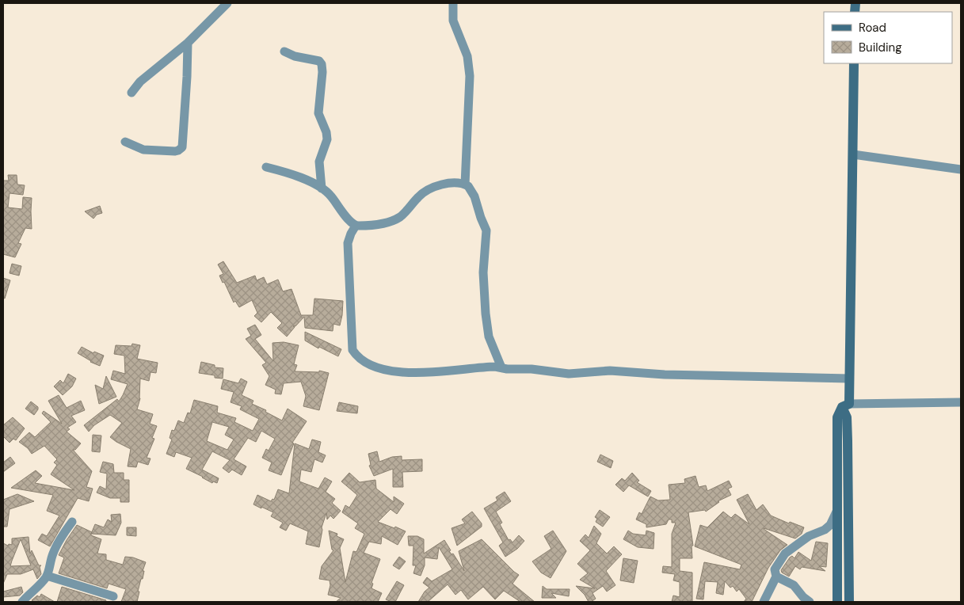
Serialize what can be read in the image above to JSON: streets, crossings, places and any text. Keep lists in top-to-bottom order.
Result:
{
  "legend": ["Road", "Building"]
}
